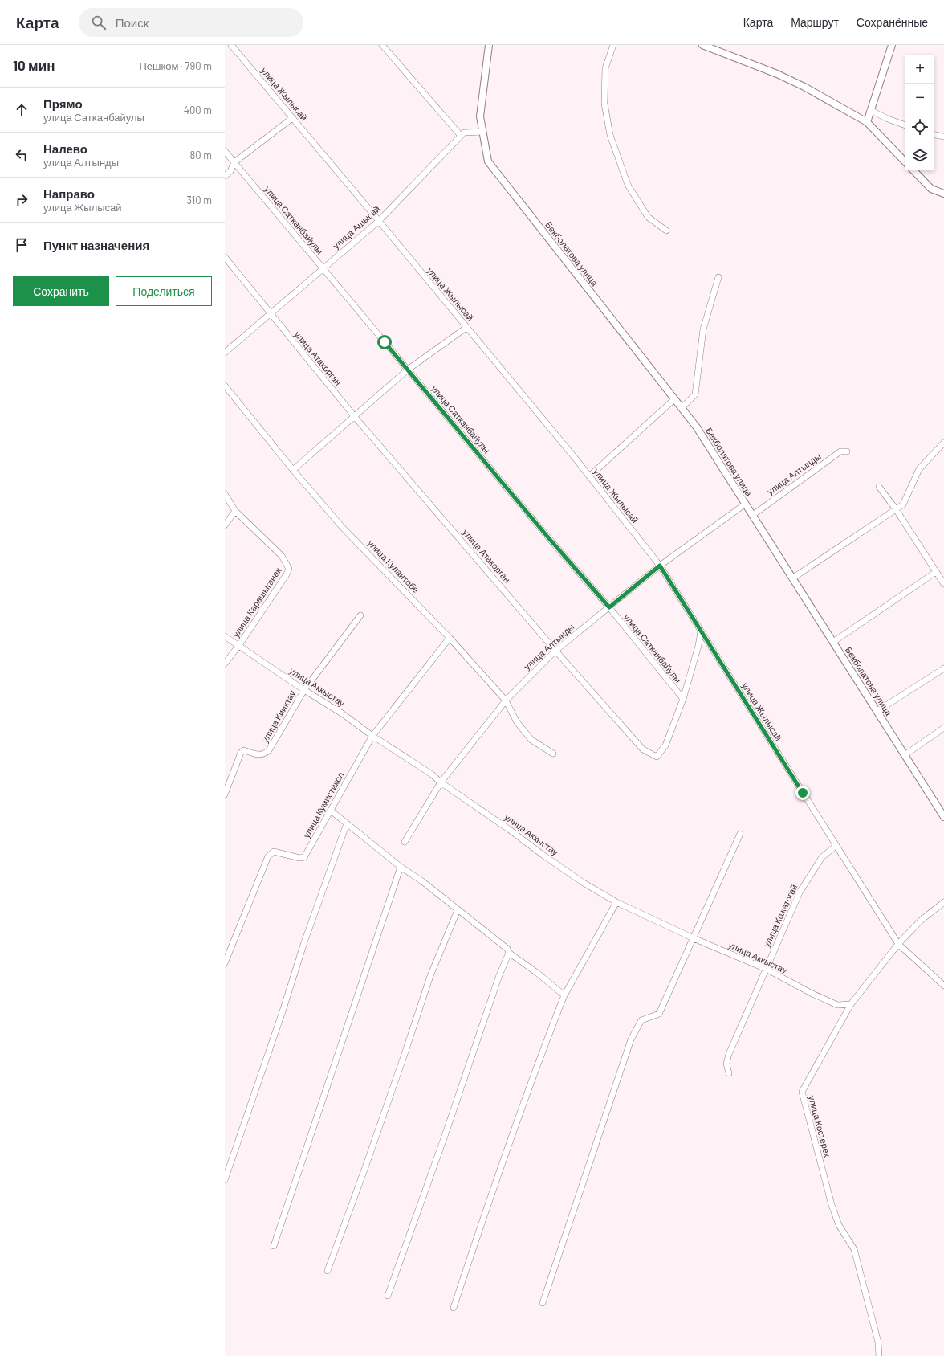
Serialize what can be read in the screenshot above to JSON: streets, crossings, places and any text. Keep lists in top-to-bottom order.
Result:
{
  "streets": {
    "street": [
      "улица Жылысай",
      "улица Сатканбайулы",
      "улица Ашысай",
      "Бекболатова улица",
      "улица Атакорган",
      "улица Алтынды",
      "улица Кулантобе",
      "улица Карашыганак",
      "улица Аккыстау",
      "улица Кииктау",
      "улица Кумистикол",
      "улица Кожатогай",
      "улица Костерек"
    ]
  },
  "crossings": [
    ["улица Жылысай", "улица Ашысай"],
    ["улица Жылысай", "улица Атакорган"],
    ["улица Жылысай", "улица Алтынды"],
    ["улица Жылысай", "улица Кожатогай"],
    ["улица Жылысай", "улица Костерек"],
    ["улица Сатканбайулы", "улица Ашысай"],
    ["улица Сатканбайулы", "улица Атакорган"],
    ["улица Сатканбайулы", "улица Алтынды"],
    ["улица Ашысай", "улица Атакорган"],
    ["Бекболатова улица", "улица Алтынды"],
    ["улица Атакорган", "улица Алтынды"],
    ["улица Алтынды", "улица Кулантобе"],
    ["улица Алтынды", "улица Аккыстау"],
    ["улица Кулантобе", "улица Кумистикол"],
    ["улица Карашыганак", "улица Аккыстау"],
    ["улица Аккыстау", "улица Кииктау"],
    ["улица Аккыстау", "улица Кумистикол"],
    ["улица Аккыстау", "улица Кожатогай"],
    ["улица Аккыстау", "улица Костерек"]
  ],
  "page": {
    "header": "Карта",
    "search": "Поиск",
    "nav": ["Карта", "Маршрут", "Сохранённые"],
    "heading": ["10 мин", "Пешком · 790 m"],
    "map_buttons": ["+", "−"],
    "list": [
      ["Прямо", "улица Сатканбайулы", "400 m"],
      ["Налево", "улица Алтынды", "80 m"],
      ["Направо", "улица Жылысай", "310 m"],
      "Пункт назначения"
    ],
    "buttons": ["Сохранить", "Поделиться"]
  }
}
